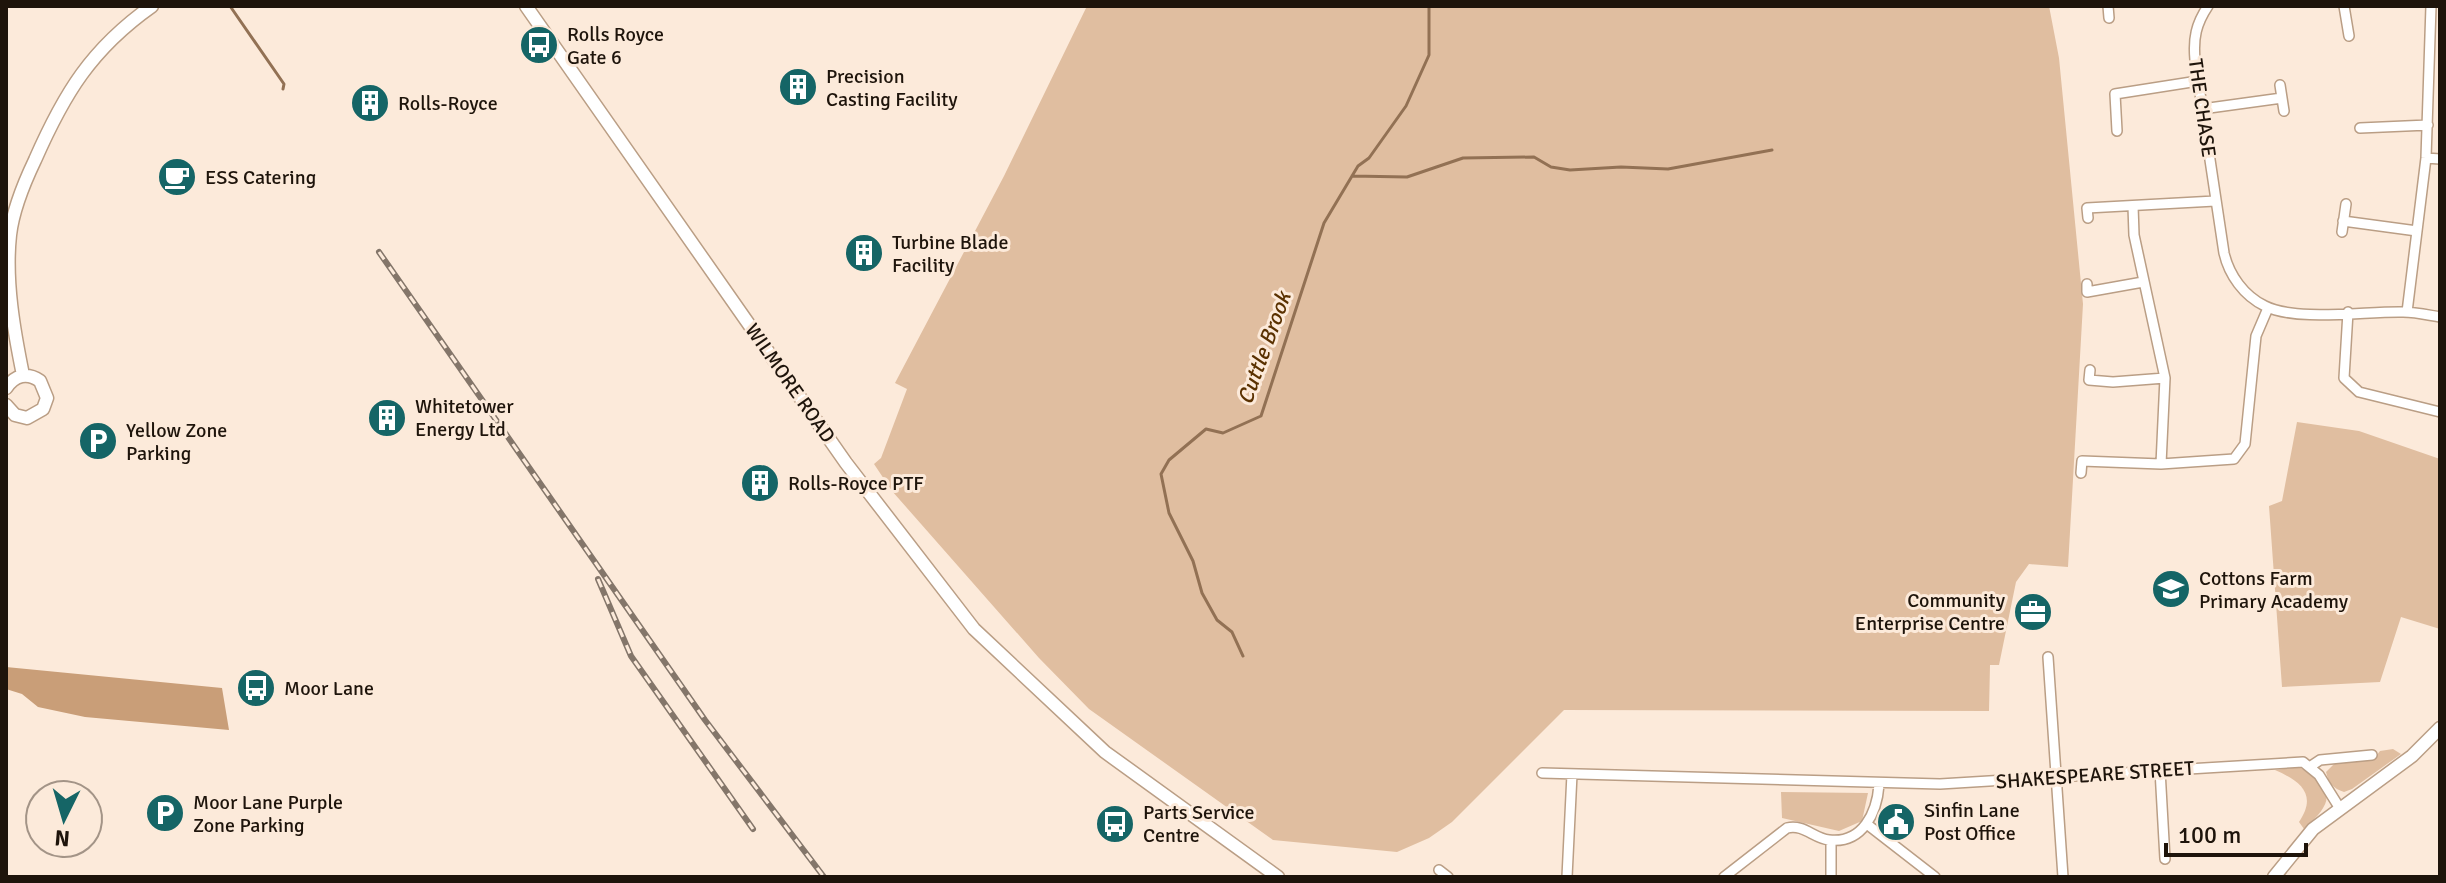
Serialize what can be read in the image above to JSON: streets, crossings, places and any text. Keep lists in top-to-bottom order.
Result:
{
  "streets": {
    "street": ["THE CHASE", "WILMORE ROAD", "SHAKESPEARE STREET"]
  },
  "water": ["Cuttle Brook"],
  "places": {
    "bus stop": ["Rolls Royce Gate 6", "Moor Lane", "Parts Service Centre"],
    "building": [
      "Precision Casting Facility",
      "Rolls-Royce",
      "Turbine Blade Facility",
      "Whitetower Energy Ltd",
      "Rolls-Royce PTF"
    ],
    "cafe": ["ESS Catering"],
    "parking": ["Yellow Zone Parking", "Moor Lane Purple Zone Parking"],
    "school or university": ["Cottons Farm Primary Academy"],
    "office": ["Community Enterprise Centre"],
    "public building": ["Sinfin Lane Post Office"]
  },
  "scale_bar": "100 m",
  "north": "bottom"
}
